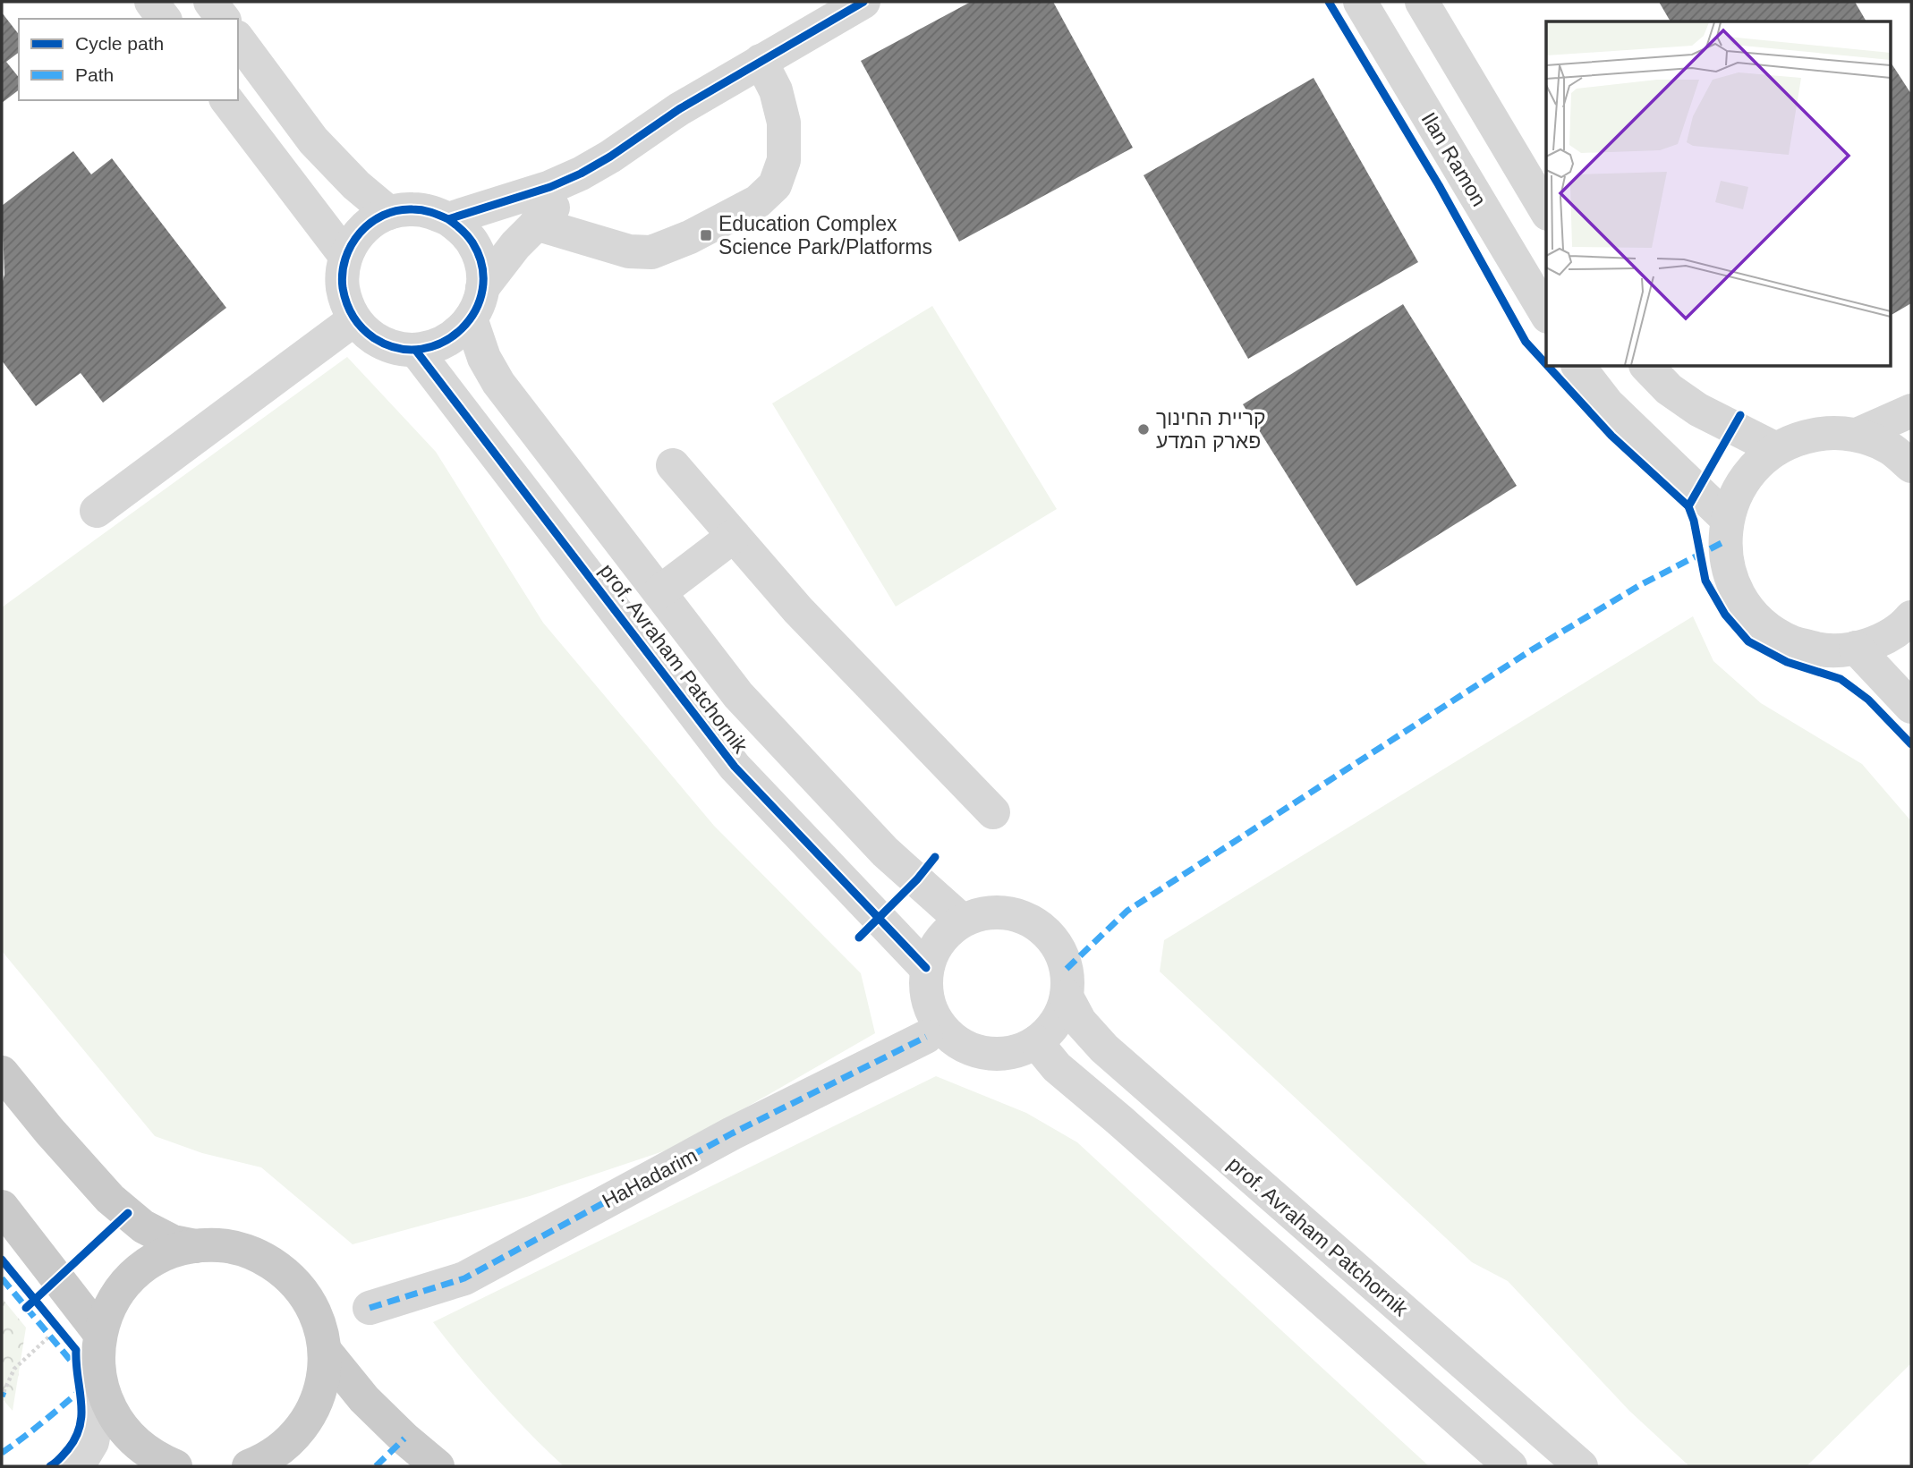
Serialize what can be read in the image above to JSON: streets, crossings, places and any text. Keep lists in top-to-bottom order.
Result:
{
  "streets": {
    "street": ["Ilan Ramon", "prof. Avraham Patchornik", "HaHadarim"]
  },
  "places": {
    "transit": ["Education Complex Science Park/Platforms"],
    "other": ["קריית החינוך פארק המדע"]
  },
  "legend": ["Cycle path", "Path"]
}
